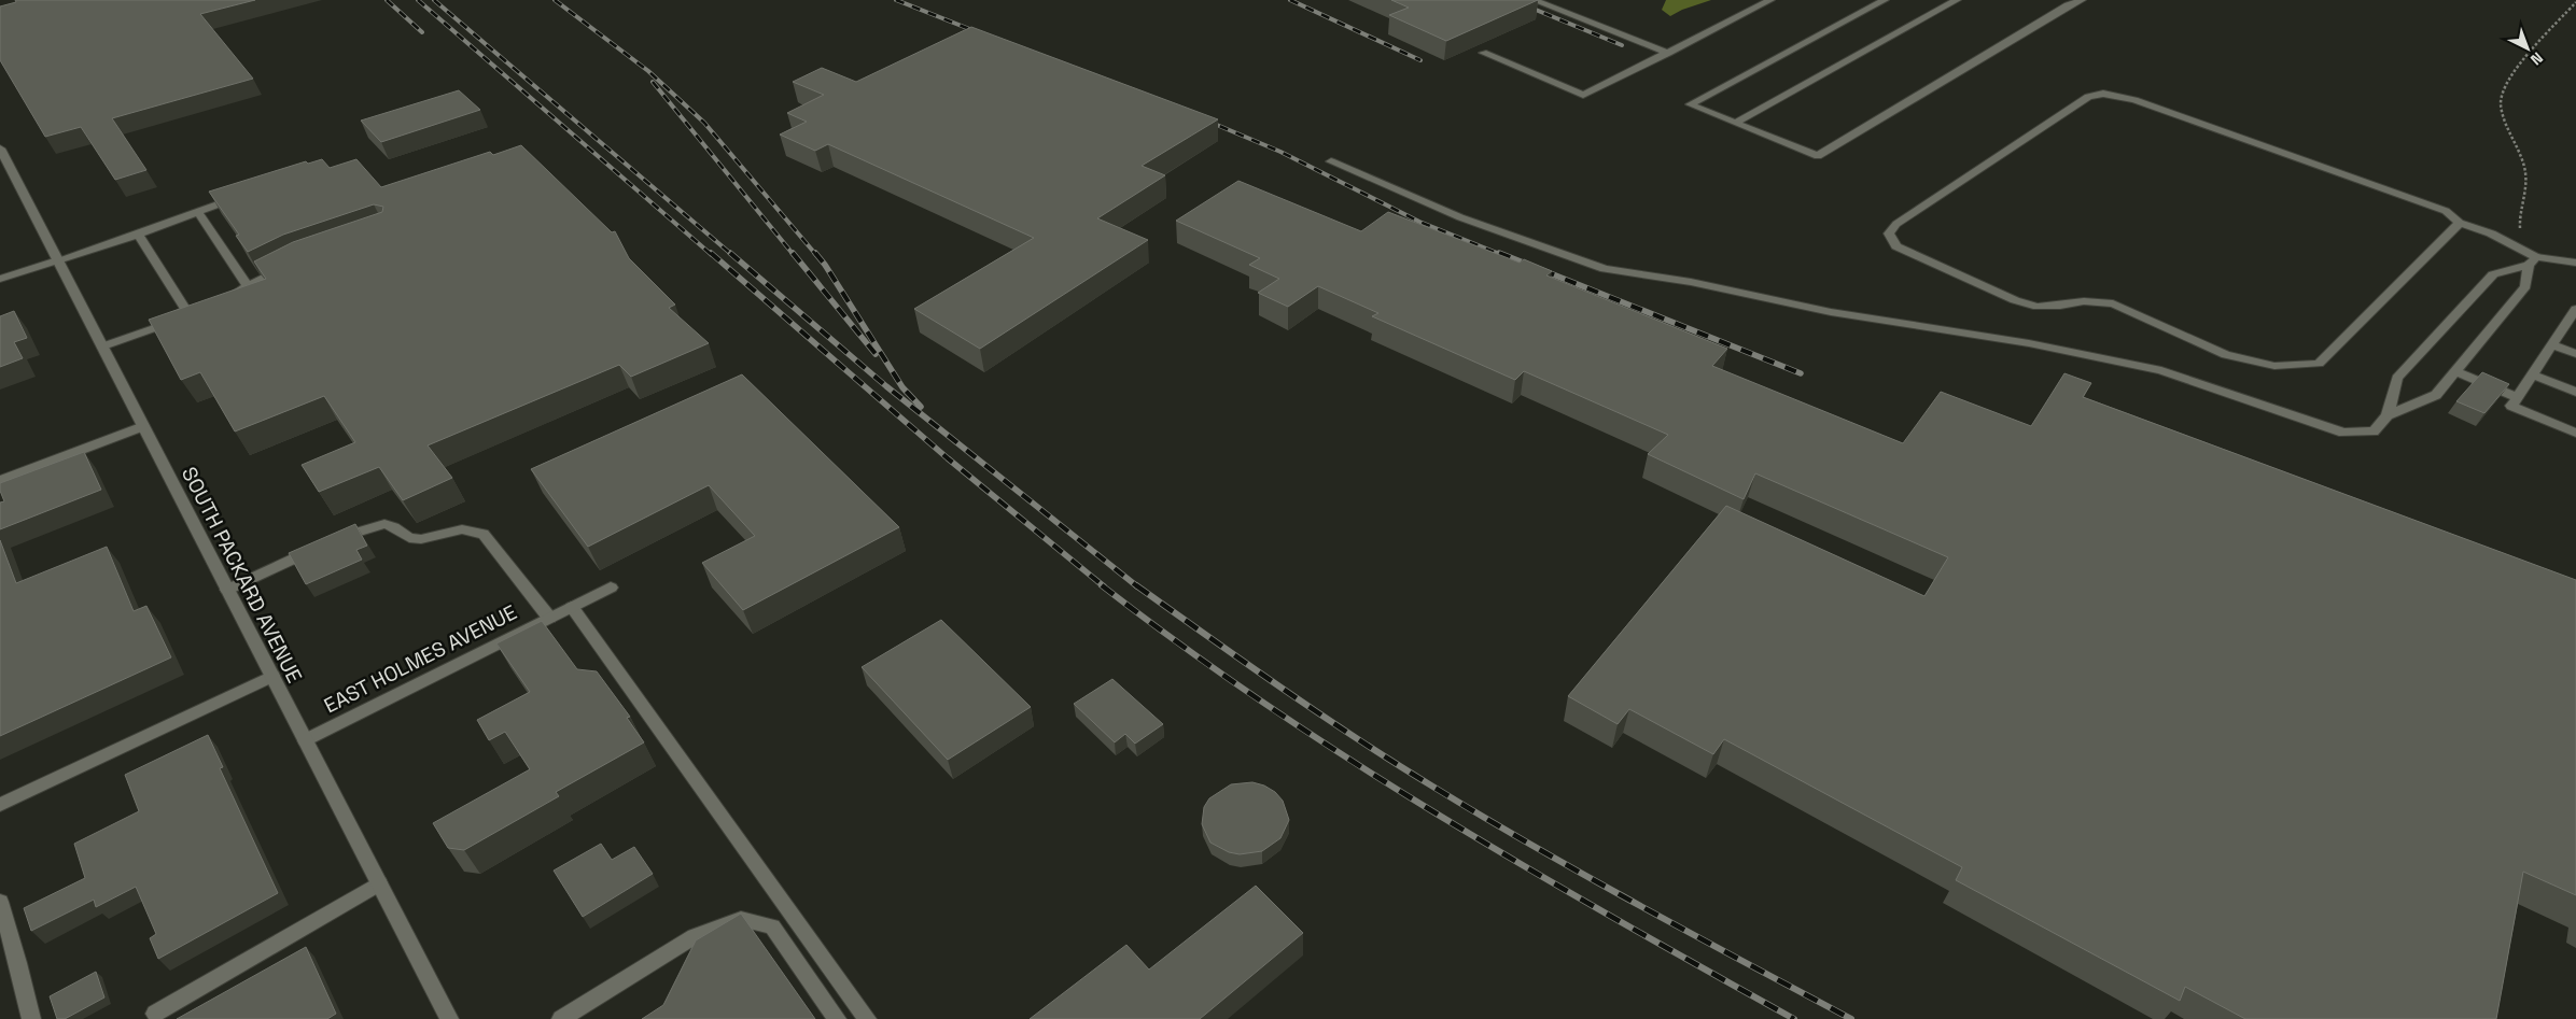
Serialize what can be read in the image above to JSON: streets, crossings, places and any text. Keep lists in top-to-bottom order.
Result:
{
  "streets": {
    "street": ["SOUTH PACKARD AVENUE", "EAST HOLMES AVENUE"]
  },
  "crossings": [
    ["SOUTH PACKARD AVENUE", "EAST HOLMES AVENUE"]
  ],
  "north": "bottom right"
}
